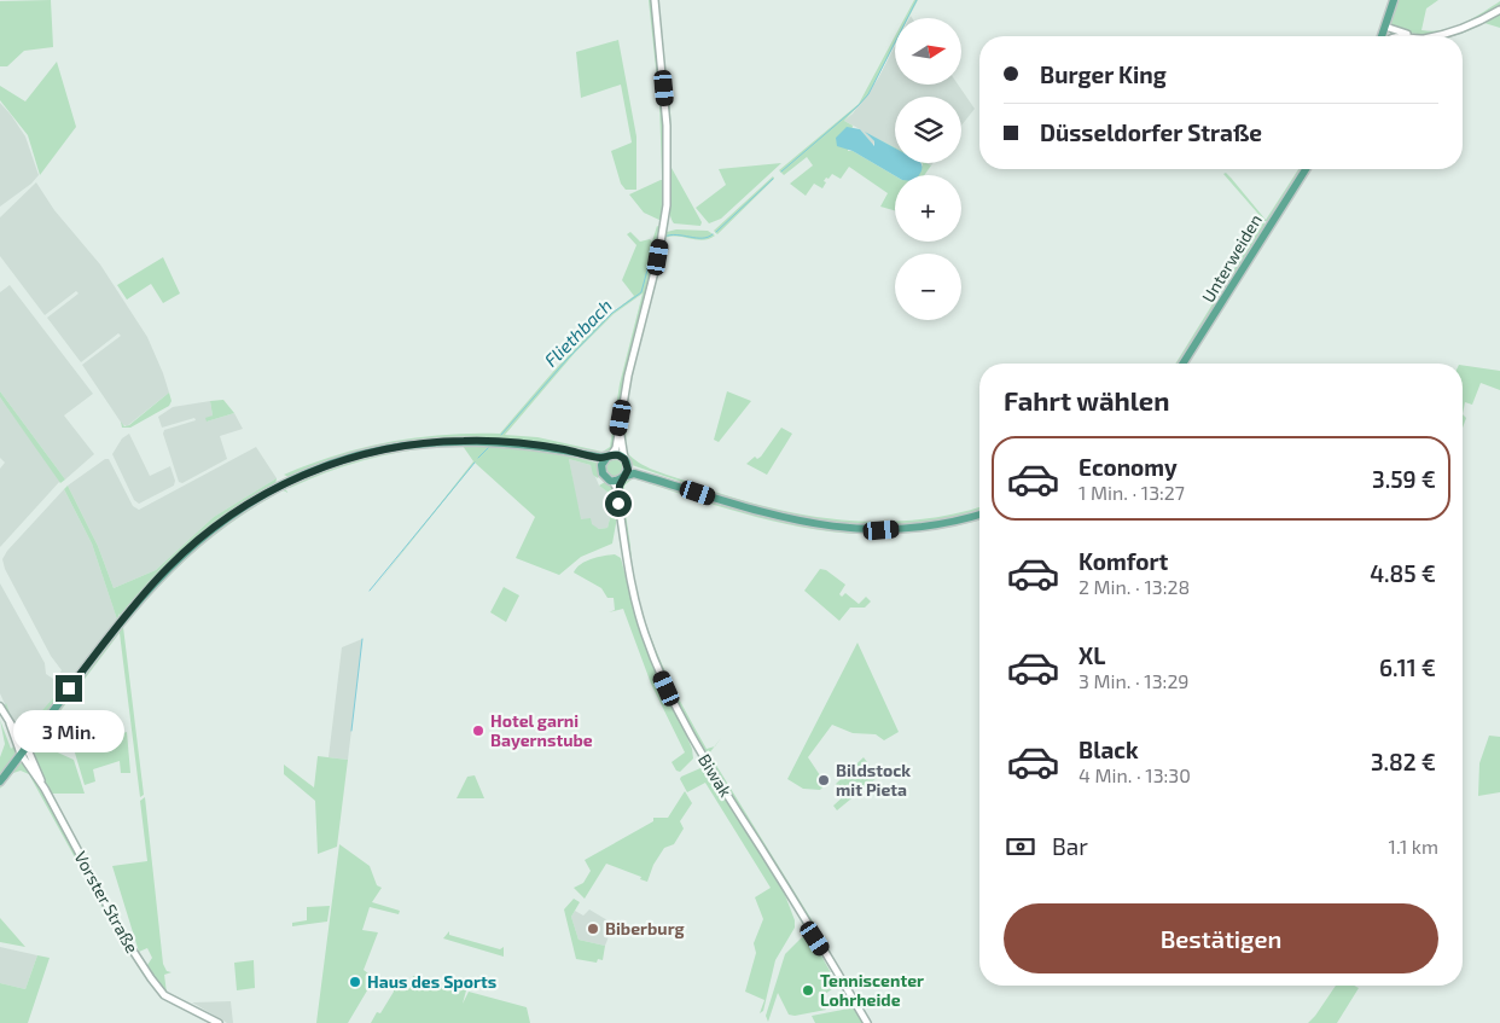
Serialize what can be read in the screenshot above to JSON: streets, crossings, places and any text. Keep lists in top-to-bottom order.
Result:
{
  "streets": {
    "main road": ["Unterweiden"],
    "street": ["Biwak", "Vorster Straße"]
  },
  "water": ["Fliethbach"],
  "places": [
    "Hotel garni Bayernstube",
    "Bildstock mit Pieta",
    "Biberburg",
    "Haus des Sports",
    "Tenniscenter Lohrheide"
  ],
  "north": "right",
  "page": {
    "map_buttons": ["+", "−"],
    "banner": ["Burger King", "Düsseldorfer Straße"],
    "heading": "Fahrt wählen",
    "list": [
      {
        "name": "Economy",
        "note": "1 Min. · 13:27",
        "value": "3.59 €"
      },
      {
        "name": "Komfort",
        "note": "2 Min. · 13:28",
        "value": "4.85 €"
      },
      {
        "name": "XL",
        "note": "3 Min. · 13:29",
        "value": "6.11 €"
      },
      {
        "name": "Black",
        "note": "4 Min. · 13:30",
        "value": "3.82 €"
      }
    ],
    "bubble": "3 Min.",
    "pay": ["Bar", "1.1 km"],
    "buttons": "Bestätigen"
  }
}
